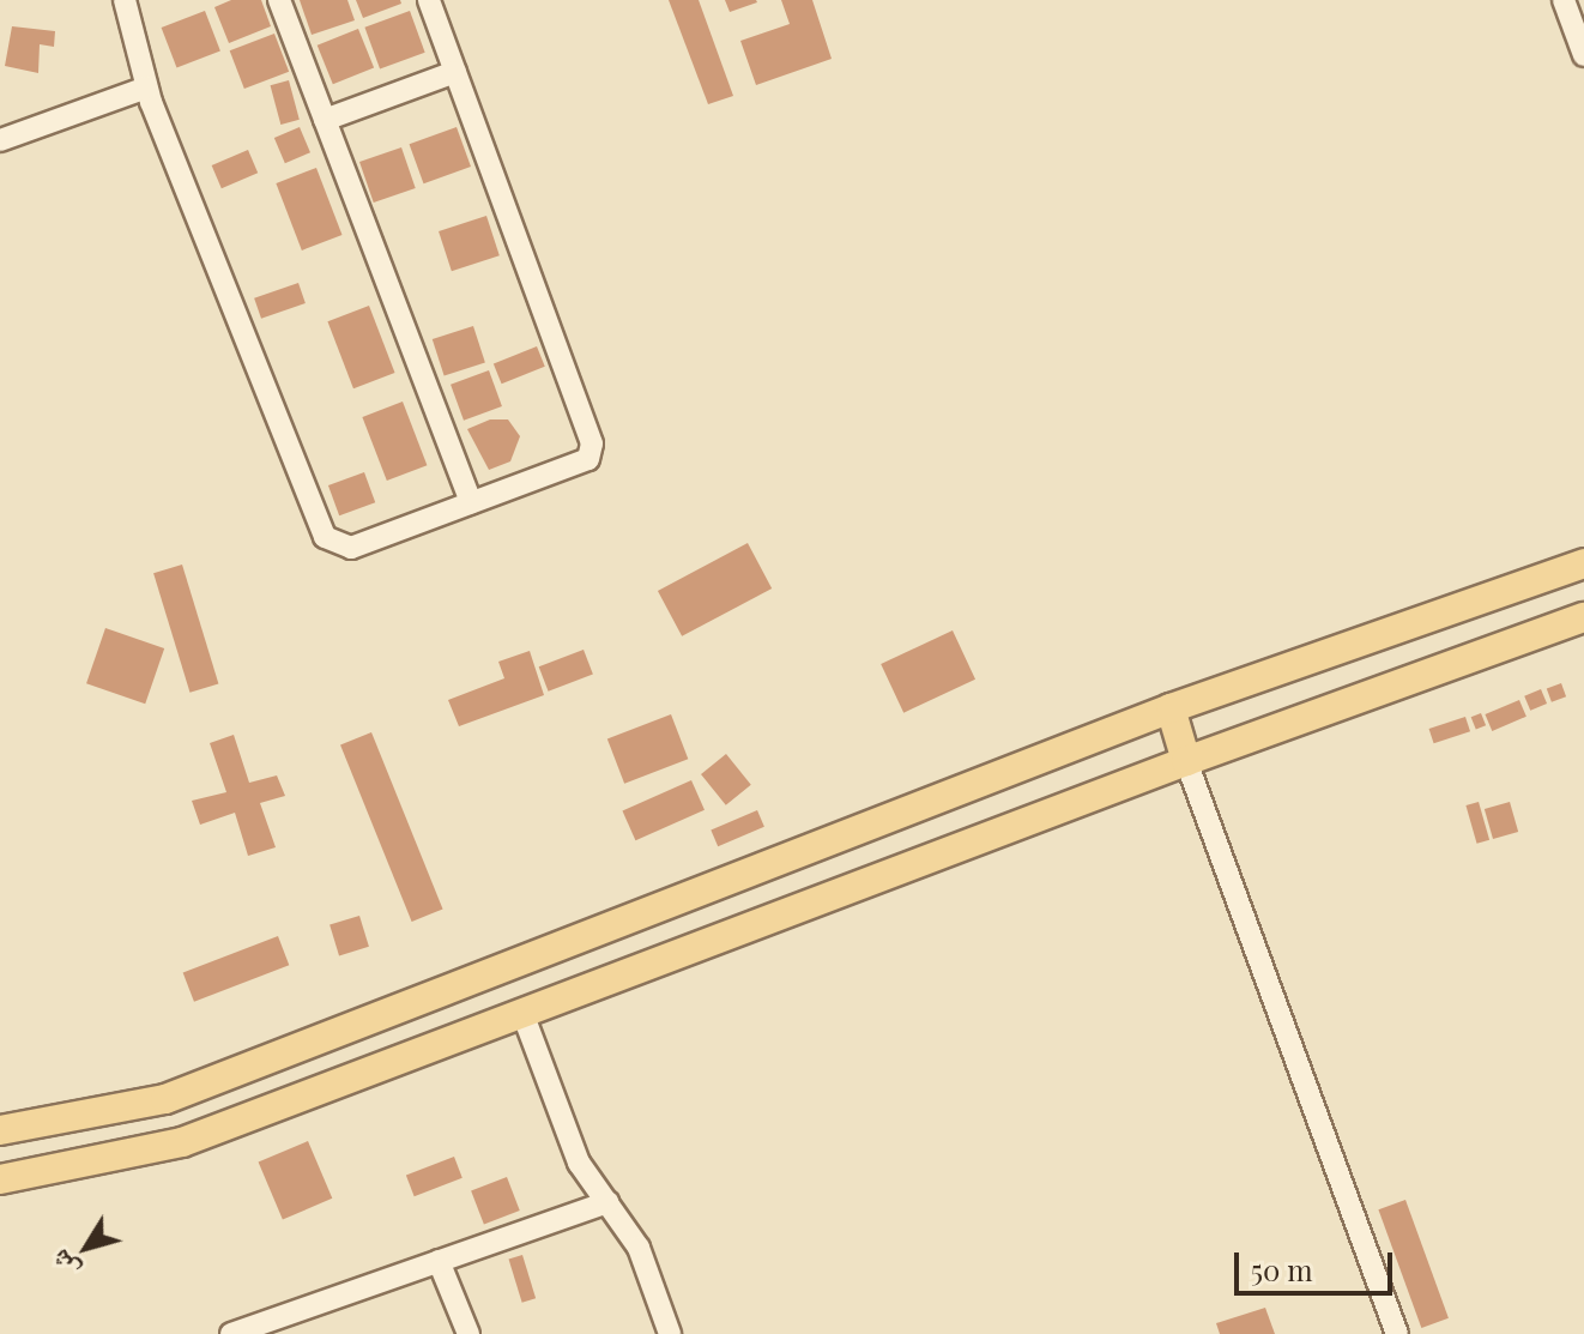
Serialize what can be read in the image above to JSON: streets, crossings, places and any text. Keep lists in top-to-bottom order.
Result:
{
  "scale_bar": "50 m",
  "north": "bottom left"
}
